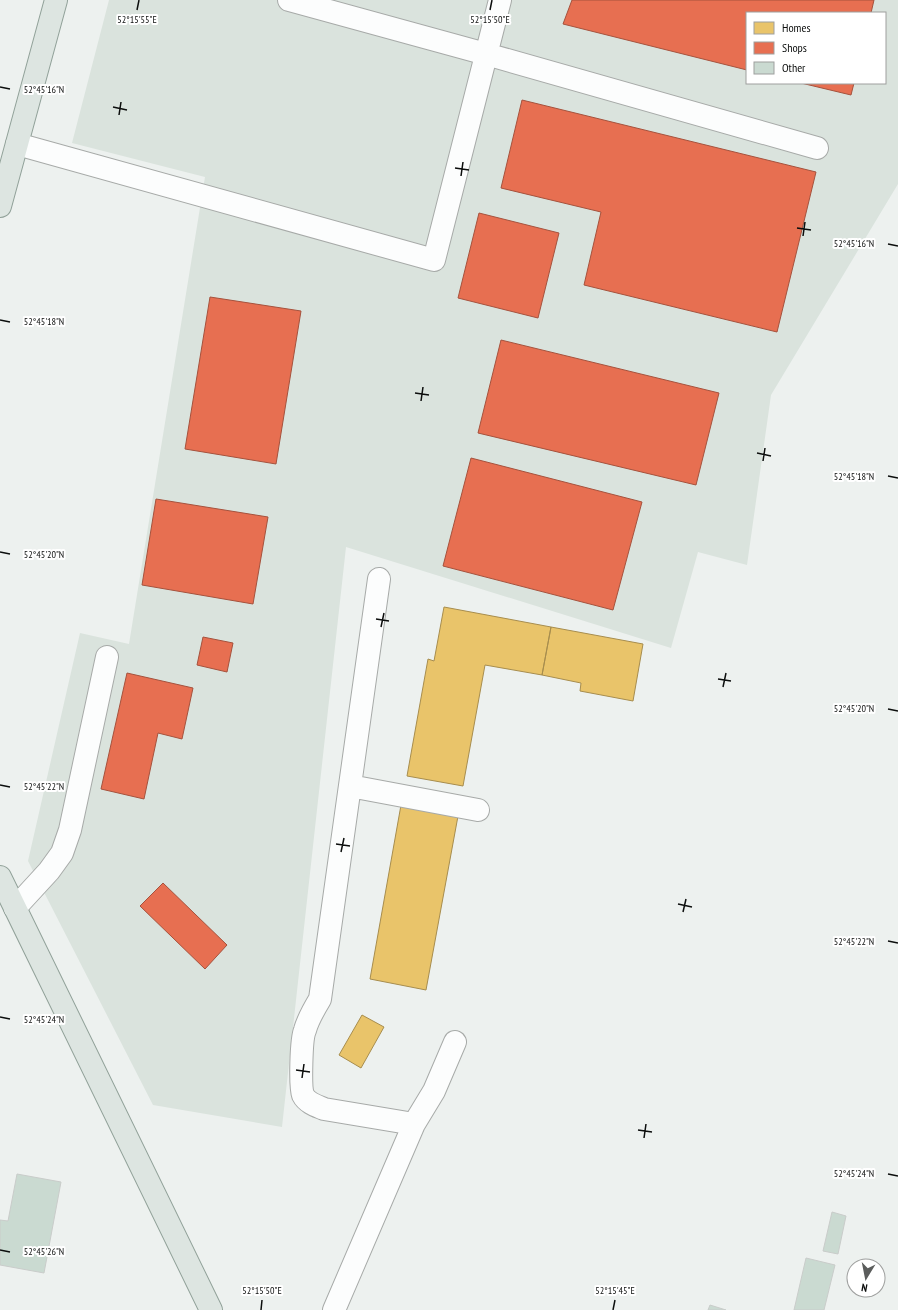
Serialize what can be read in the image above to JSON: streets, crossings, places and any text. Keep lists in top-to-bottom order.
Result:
{
  "legend": ["Homes", "Shops", "Other"],
  "north": "bottom",
  "coordinates": [
    "52°15'55\"E",
    "52°15'50\"E",
    "52°45'16\"N",
    "52°45'18\"N",
    "52°45'20\"N",
    "52°45'22\"N",
    "52°45'24\"N",
    "52°45'26\"N",
    "52°15'45\"E"
  ]
}
